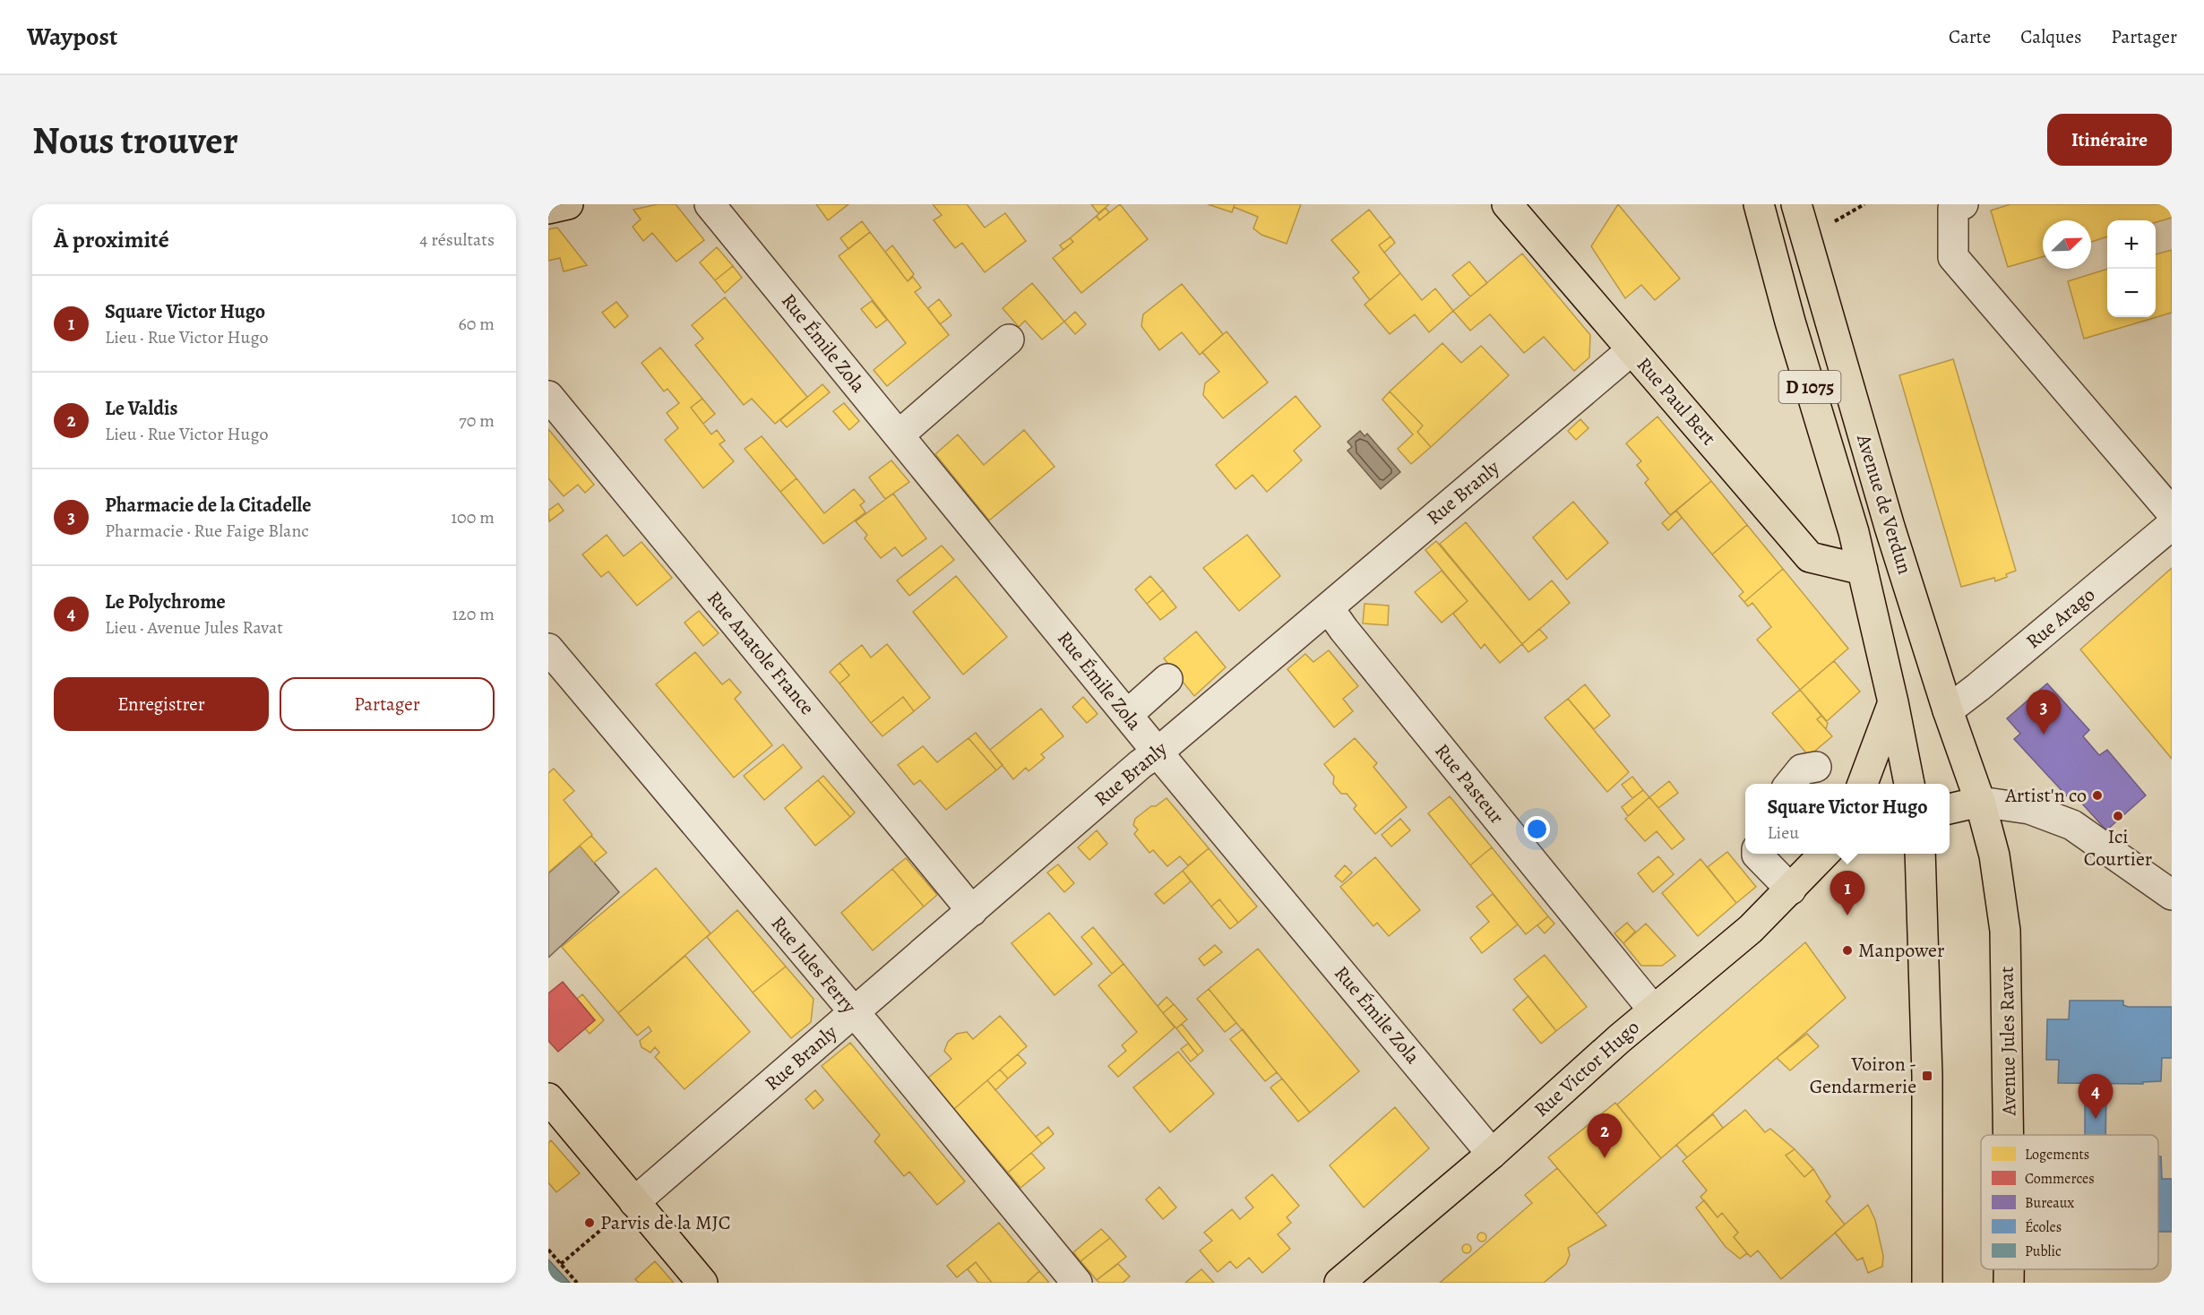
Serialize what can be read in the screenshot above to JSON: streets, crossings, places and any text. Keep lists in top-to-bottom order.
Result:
{
  "streets": {
    "main road": [
      "D 1075",
      "Rue Paul Bert",
      "Avenue de Verdun",
      "Avenue Jules Ravat",
      "Rue Victor Hugo"
    ],
    "street": [
      "Rue Émile Zola",
      "Rue Branly",
      "Rue Arago",
      "Rue Anatole France",
      "Rue Pasteur",
      "Rue Jules Ferry"
    ]
  },
  "crossings": [
    ["Rue Émile Zola", "Rue Branly"],
    ["Rue Émile Zola", "Rue Victor Hugo"],
    ["Rue Paul Bert", "Rue Branly"],
    ["Rue Paul Bert", "Avenue de Verdun"],
    ["Rue Branly", "Rue Anatole France"],
    ["Rue Branly", "Rue Pasteur"],
    ["Rue Branly", "Rue Jules Ferry"],
    ["Avenue de Verdun", "Rue Arago"],
    ["Avenue de Verdun", "Avenue Jules Ravat"],
    ["Rue Pasteur", "Rue Victor Hugo"]
  ],
  "places": {
    "other": [
      "Artist'n co",
      "Ici Courtier",
      "Manpower",
      "Parvis de la MJC"
    ],
    "transit": ["Voiron - Gendarmerie"]
  },
  "legend": [
    "Logements",
    "Commerces",
    "Bureaux",
    "Écoles",
    "Public"
  ],
  "north": "top right",
  "page": {
    "header": "Waypost",
    "nav": ["Carte", "Calques", "Partager"],
    "buttons": [
      "Itinéraire",
      ["Enregistrer", "Partager"]
    ],
    "title": "Nous trouver",
    "heading": ["À proximité", "4 résultats"],
    "map_buttons": ["+", "−"],
    "list": [
      {
        "mark": "1",
        "name": "Square Victor Hugo",
        "note": "Lieu · Rue Victor Hugo",
        "value": "60 m"
      },
      {
        "mark": "2",
        "name": "Le Valdis",
        "note": "Lieu · Rue Victor Hugo",
        "value": "70 m"
      },
      {
        "mark": "3",
        "name": "Pharmacie de la Citadelle",
        "note": "Pharmacie · Rue Faige Blanc",
        "value": "100 m"
      },
      {
        "mark": "4",
        "name": "Le Polychrome",
        "note": "Lieu · Avenue Jules Ravat",
        "value": "120 m"
      }
    ],
    "pins": [
      "3",
      "1",
      "4",
      "2"
    ],
    "popup": ["Square Victor Hugo", "Lieu"]
  }
}
